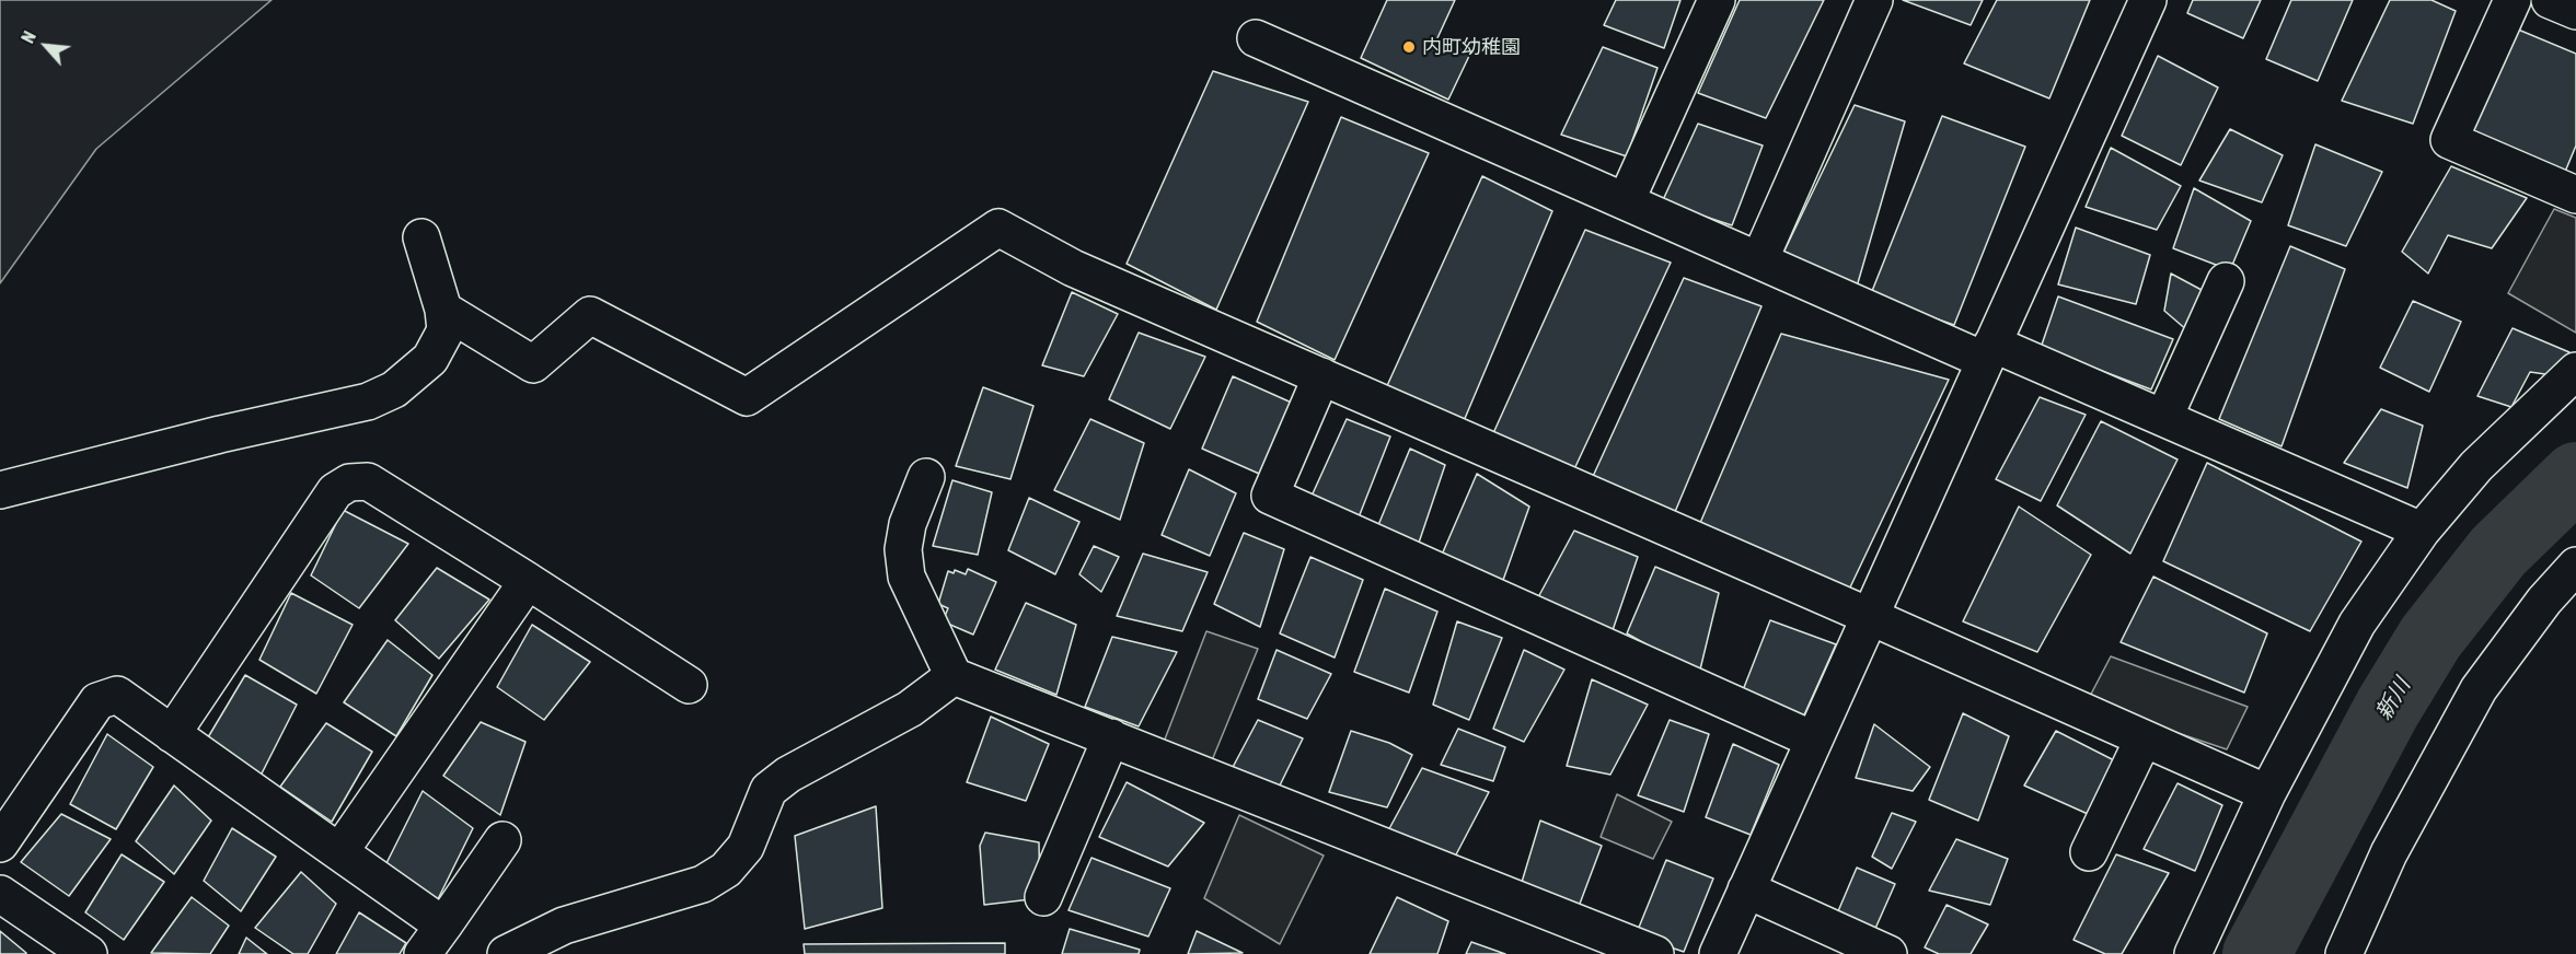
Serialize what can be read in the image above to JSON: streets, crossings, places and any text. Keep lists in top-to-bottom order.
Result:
{
  "water": ["新川"],
  "places": ["内町幼稚園"],
  "north": "top left"
}
